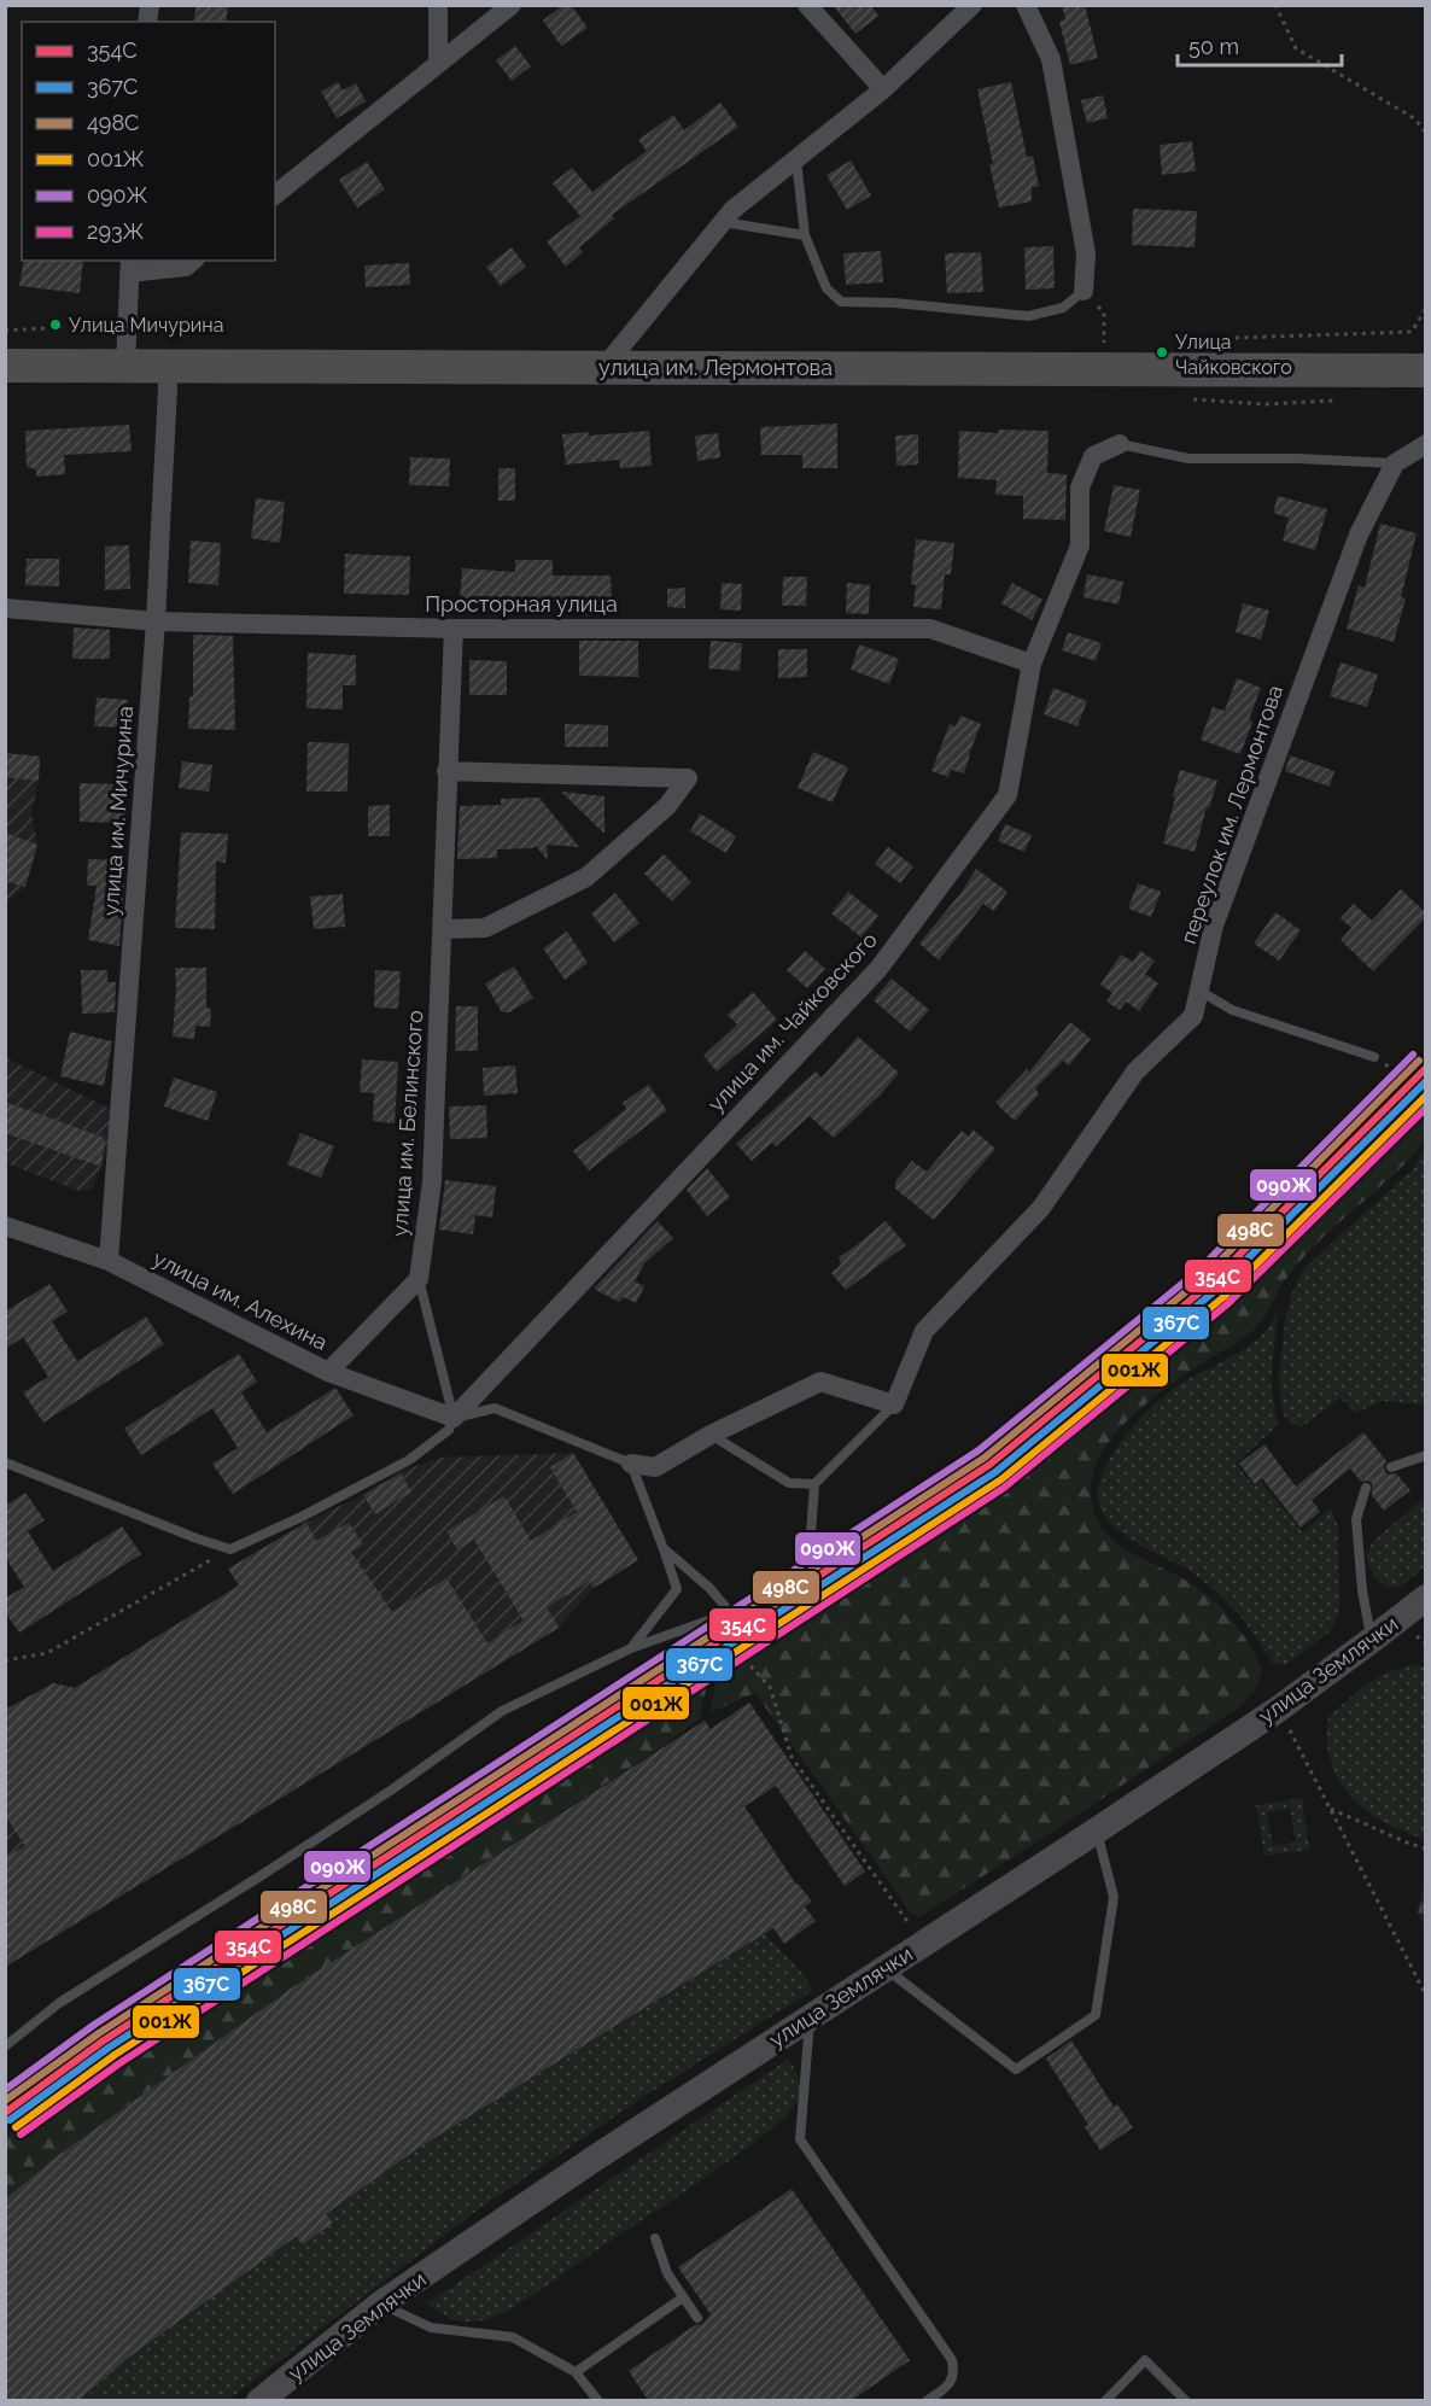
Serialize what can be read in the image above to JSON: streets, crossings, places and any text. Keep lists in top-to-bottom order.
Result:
{
  "streets": {
    "highway": ["улица им. Лермонтова"],
    "main road": ["улица Землячки"],
    "street": [
      "Просторная улица",
      "улица им. Мичурина",
      "переулок им. Лермонтова",
      "улица им. Чайковского",
      "улица им. Белинского",
      "улица им. Алехина"
    ]
  },
  "crossings": [
    ["улица им. Лермонтова", "улица им. Мичурина"],
    ["Просторная улица", "улица им. Мичурина"],
    ["Просторная улица", "улица им. Чайковского"],
    ["Просторная улица", "улица им. Белинского"],
    ["улица им. Мичурина", "улица им. Алехина"],
    ["улица им. Чайковского", "улица им. Алехина"]
  ],
  "places": ["Улица Мичурина", "Улица Чайковского"],
  "lines": [
    "transit line 090Ж",
    "transit line 498С",
    "transit line 354С",
    "transit line 367С",
    "transit line 001Ж",
    "transit line 293Ж"
  ],
  "legend": [
    "354С",
    "367С",
    "498С",
    "001Ж",
    "090Ж",
    "293Ж"
  ],
  "scale_bar": "50 m"
}
